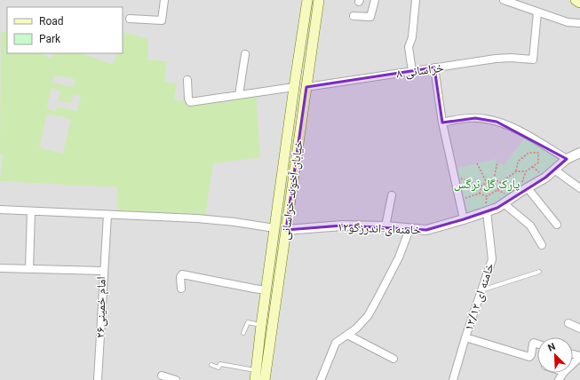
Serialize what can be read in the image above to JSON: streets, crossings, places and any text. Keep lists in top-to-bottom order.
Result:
{
  "streets": {
    "main road": ["خیابان آخوند خراسانی"],
    "street": [
      "خراسانی ۸",
      "خامنه‌ای-اندرزگو۱۲",
      "خامنه ای ۱۲/۱۲",
      "امام خمینی۲۶"
    ]
  },
  "crossings": [
    ["خراسانی ۸", "خیابان آخوند خراسانی"],
    ["خیابان آخوند خراسانی", "خامنه‌ای-اندرزگو۱۲"],
    ["خامنه‌ای-اندرزگو۱۲", "خامنه ای ۱۲/۱۲"]
  ],
  "parks": ["پارک گل نرگس"],
  "legend": ["Road", "Park"],
  "north": "top left"
}
